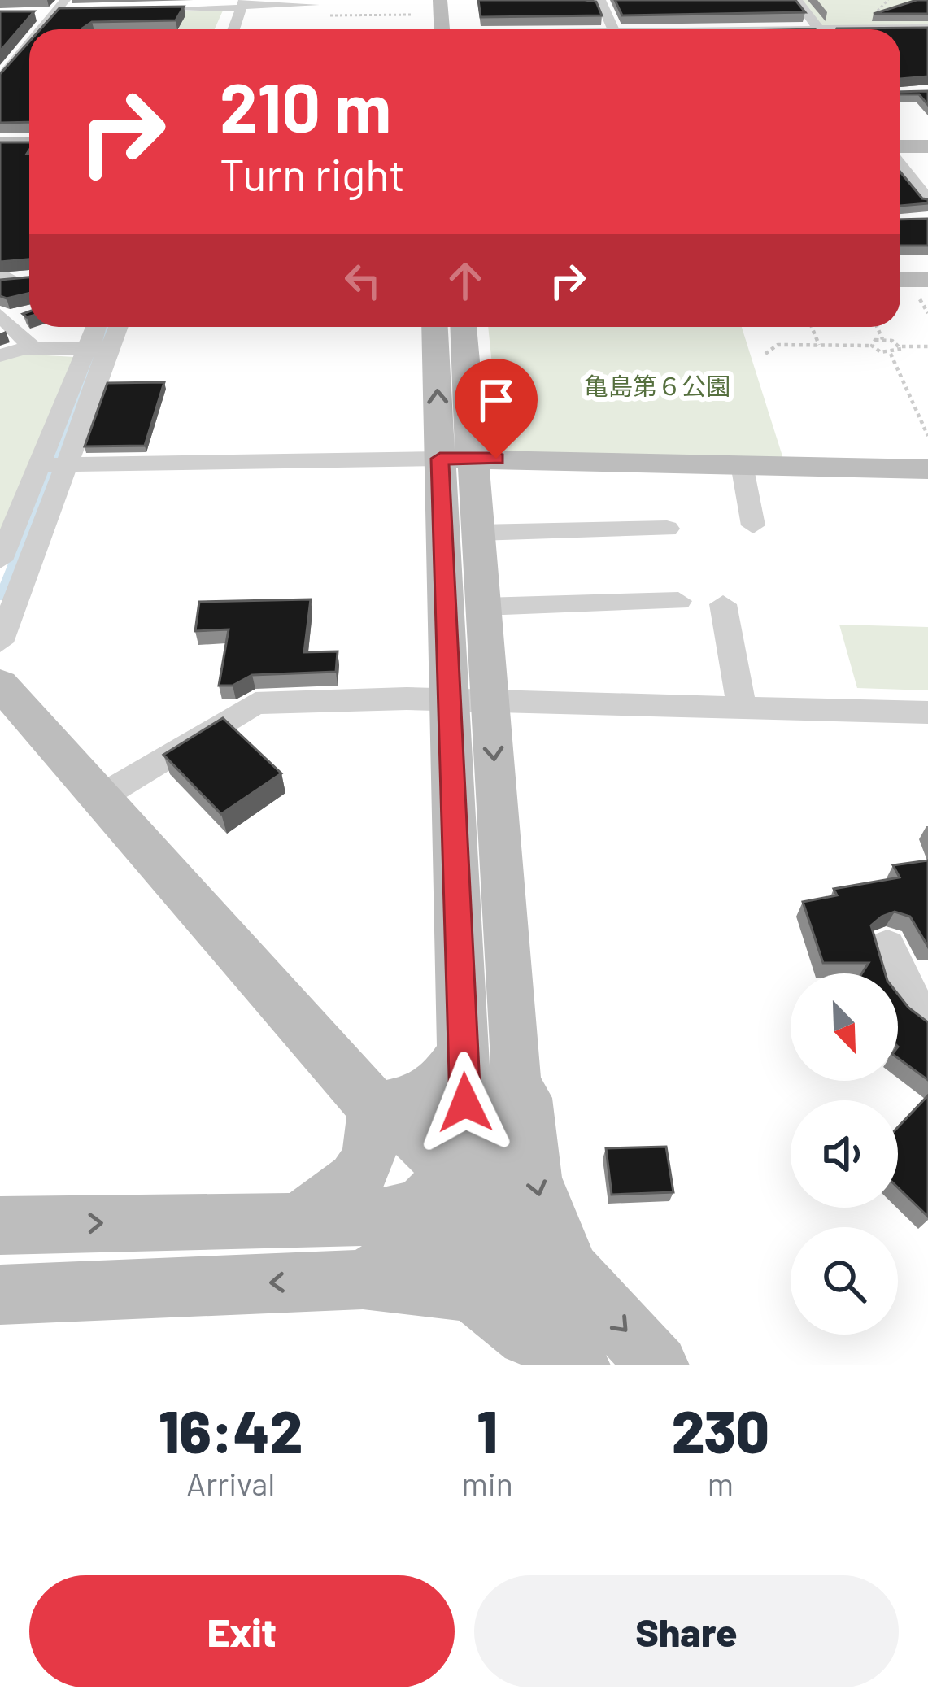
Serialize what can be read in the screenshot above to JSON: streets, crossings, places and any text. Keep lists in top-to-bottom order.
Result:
{
  "parks": ["亀島第６公園"],
  "north": "bottom right",
  "page": {
    "turn": ["210 m", "Turn right"],
    "eta": [
      "16:42",
      "Arrival",
      "1",
      "min",
      "230",
      "m"
    ],
    "buttons": ["Exit", "Share"]
  }
}
